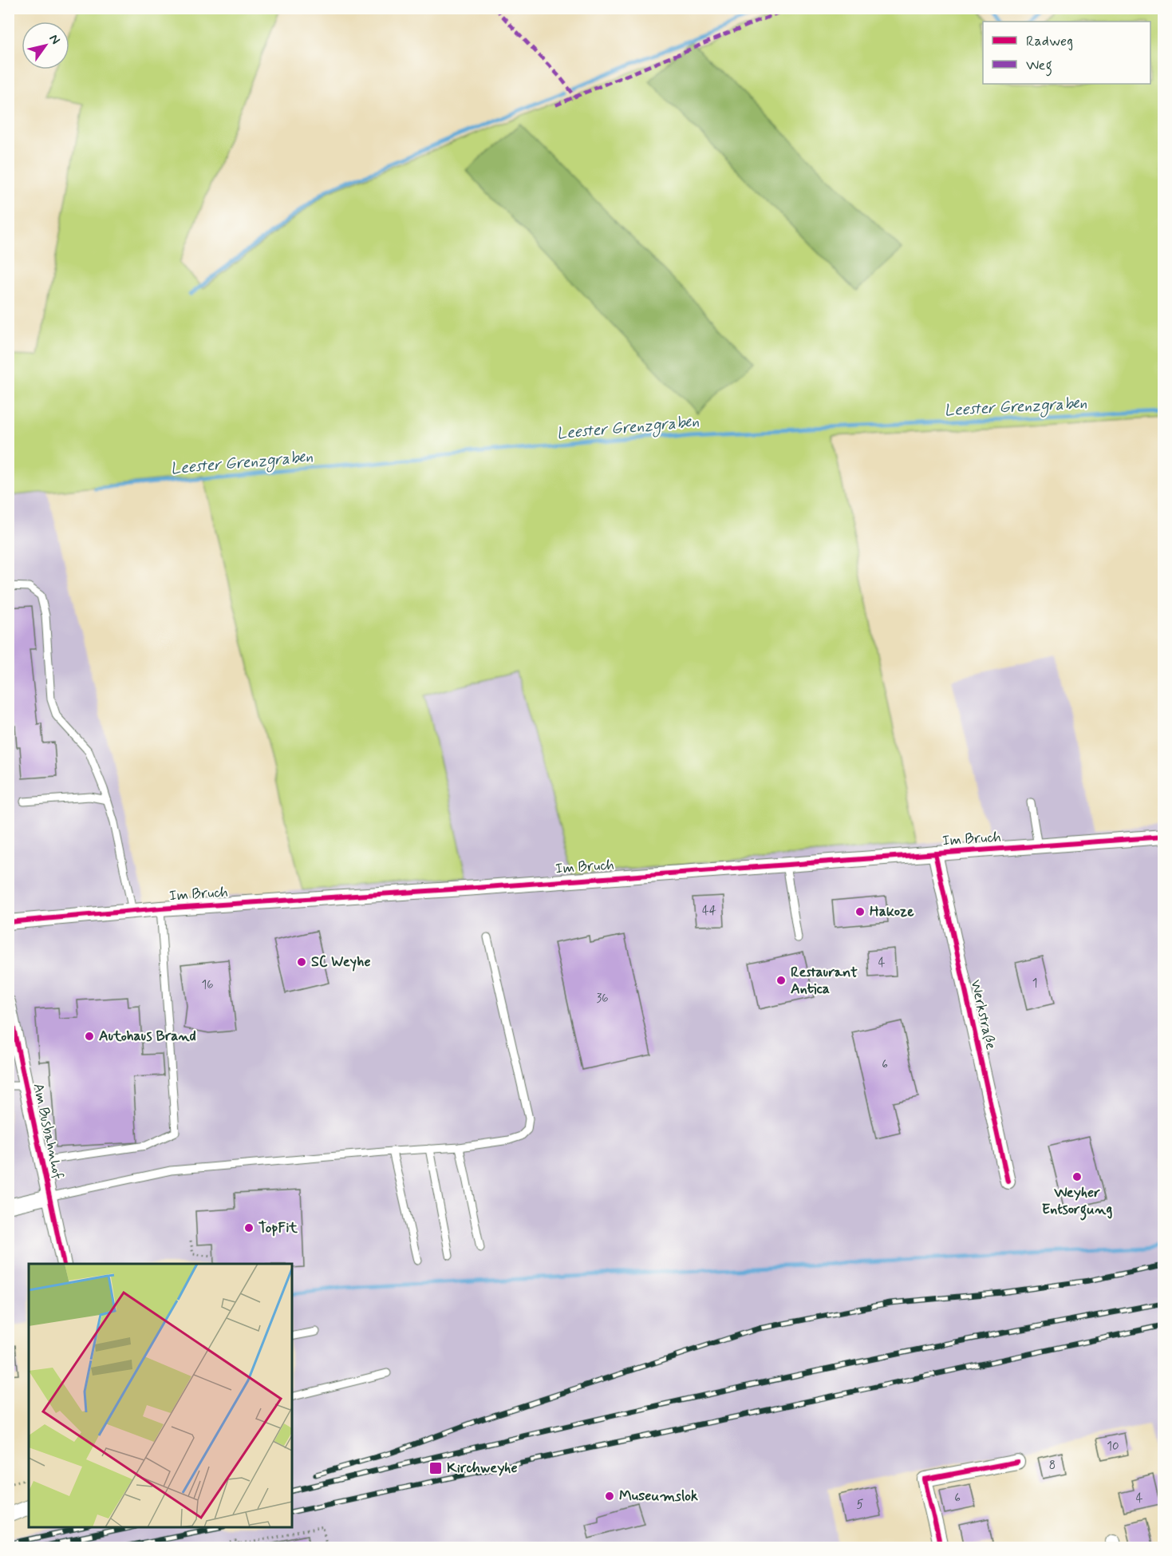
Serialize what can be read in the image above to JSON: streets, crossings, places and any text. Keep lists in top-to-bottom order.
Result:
{
  "streets": {
    "street": ["Im Bruch", "Werkstraße", "Am Busbahnhof"]
  },
  "crossings": [
    ["Im Bruch", "Werkstraße"]
  ],
  "water": ["Leester Grenzgraben"],
  "places": {
    "other": [
      "Hakoze",
      "SC Weyhe",
      "Restaurant Antica",
      "Autohaus Brand",
      "Weyher Entsorgung",
      "TopFit",
      "Museumslok"
    ],
    "transit": ["Kirchweyhe"]
  },
  "house_numbers": [
    "44",
    "4",
    "1",
    "16",
    "36",
    "6",
    "10",
    "8",
    "6",
    "4",
    "5"
  ],
  "legend": ["Radweg", "Weg"],
  "north": "top right"
}
